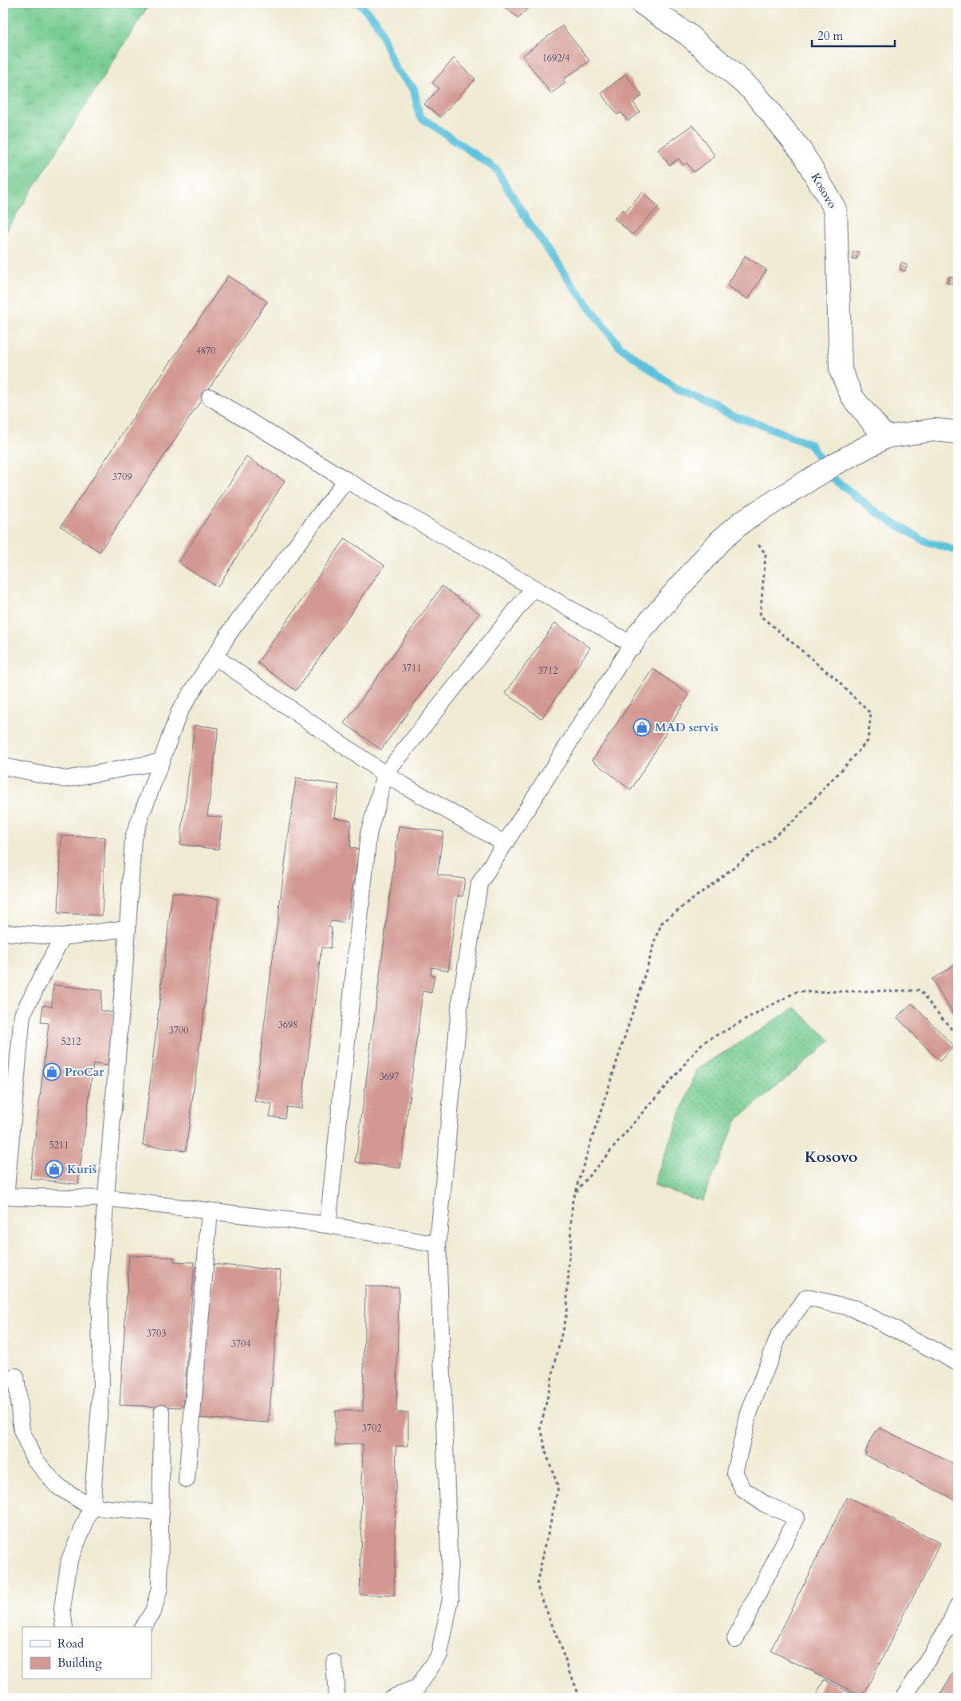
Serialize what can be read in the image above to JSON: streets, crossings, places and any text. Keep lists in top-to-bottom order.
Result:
{
  "streets": {
    "street": ["Kosovo"]
  },
  "districts": ["Kosovo"],
  "places": {
    "shop": ["MAD servis", "ProCar", "Kuriš"]
  },
  "house_numbers": [
    "1692/4",
    "4870",
    "3709",
    "3711",
    "3712",
    "3698",
    "3700",
    "5212",
    "3697",
    "5211",
    "3703",
    "3704",
    "3702"
  ],
  "legend": ["Road", "Building"],
  "scale_bar": "20 m"
}
